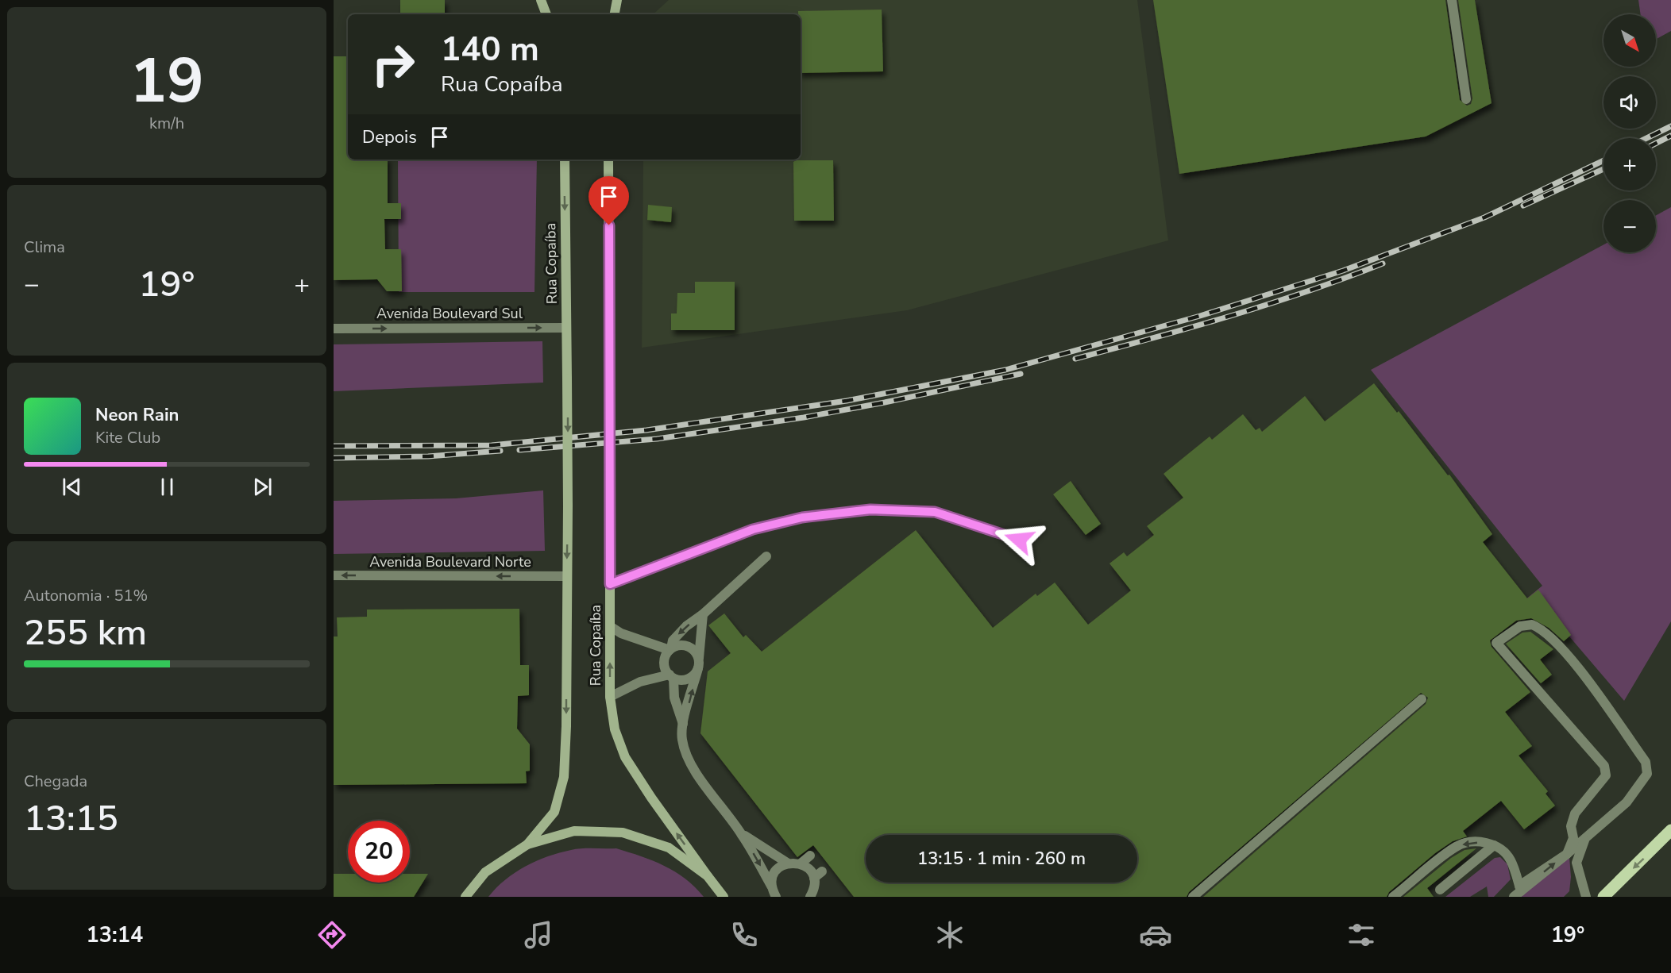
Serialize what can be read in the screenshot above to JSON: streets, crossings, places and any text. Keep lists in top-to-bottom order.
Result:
{
  "streets": {
    "main road": ["Rua Copaíba"],
    "street": ["Avenida Boulevard Sul", "Avenida Boulevard Norte"]
  },
  "crossings": [
    ["Rua Copaíba", "Avenida Boulevard Sul"],
    ["Rua Copaíba", "Avenida Boulevard Norte"]
  ],
  "one_way": ["Avenida Boulevard Sul", "Avenida Boulevard Norte"],
  "north": "bottom right",
  "page": {
    "tile": [
      ["19", "km/h"],
      "Clima",
      ["Autonomia · 51%", "255 km"],
      ["Chegada", "13:15"]
    ],
    "map_buttons": ["+", "−"],
    "turn": ["140 m", "Rua Copaíba"],
    "then": "Depois",
    "heat": ["−", "19°", "+"],
    "song": ["Neon Rain", "Kite Club"],
    "limit": "20",
    "trip": "13:15 · 1 min · 260 m",
    "tabs": ["13:14", "19°"]
  }
}
